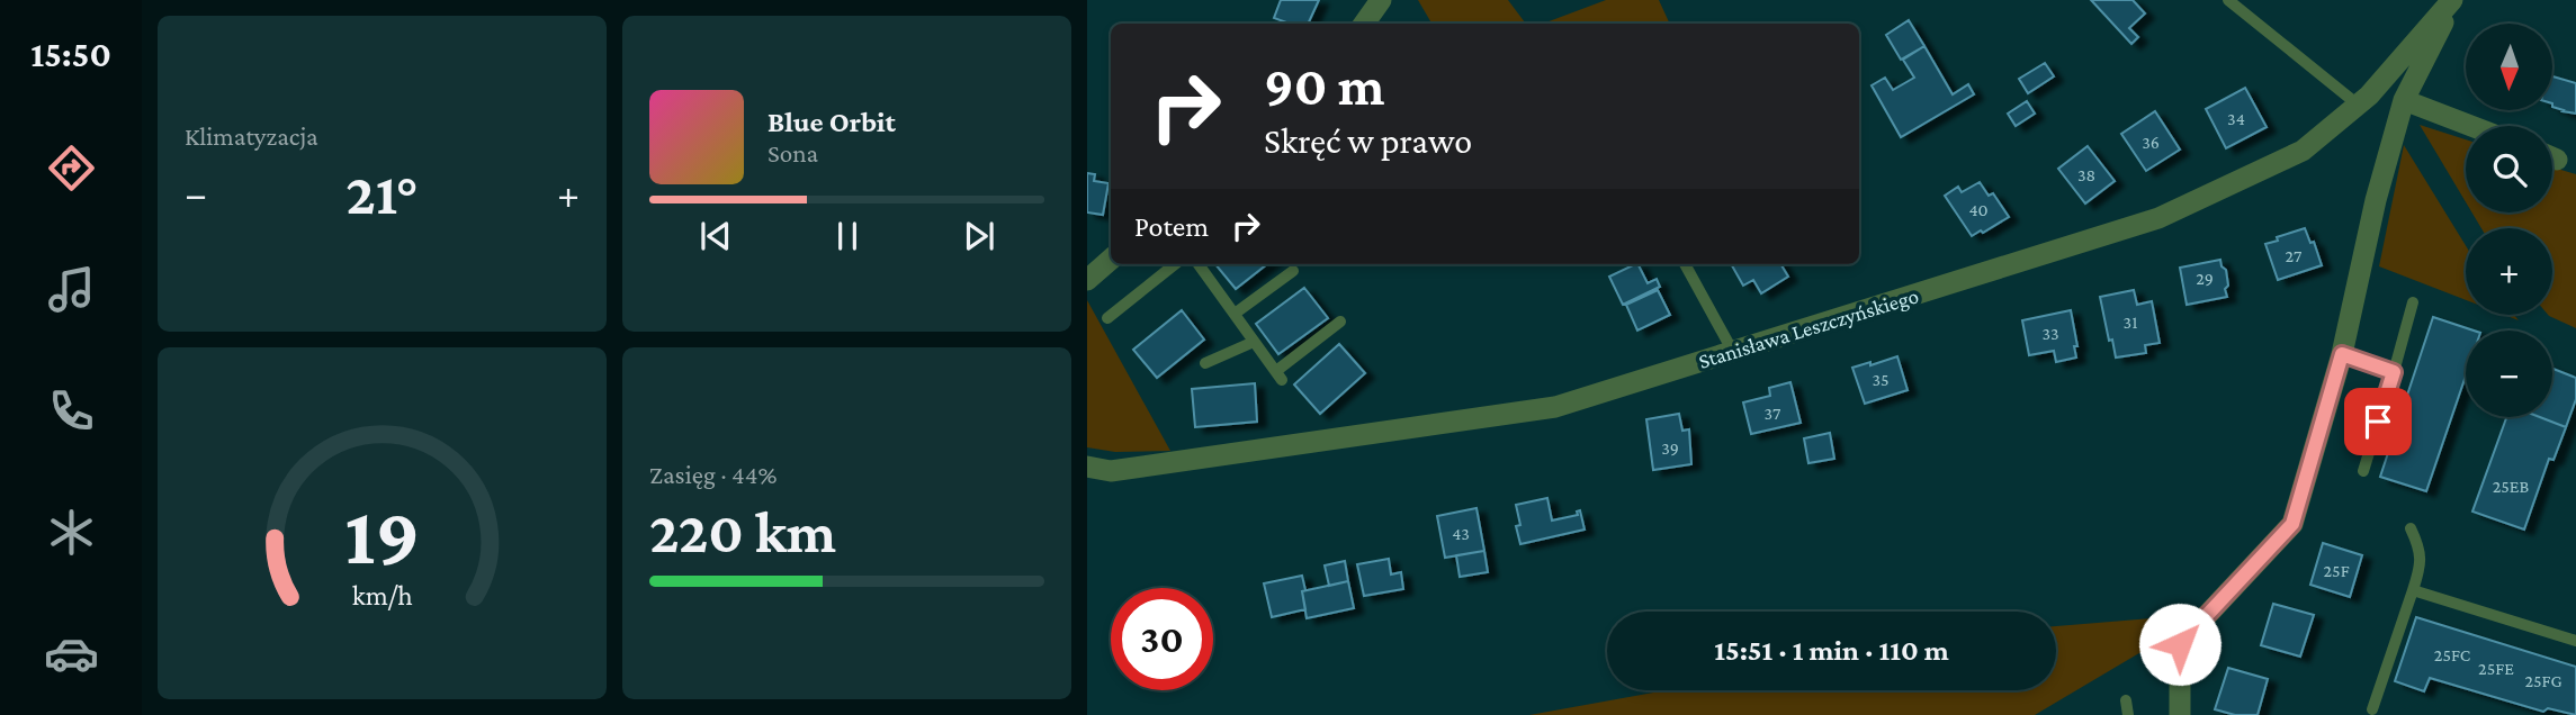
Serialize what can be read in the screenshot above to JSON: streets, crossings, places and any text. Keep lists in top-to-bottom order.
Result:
{
  "streets": {
    "street": ["Stanisława Leszczyńskiego"]
  },
  "house_numbers": [
    "34",
    "36",
    "38",
    "40",
    "27",
    "29",
    "31",
    "33",
    "35",
    "37",
    "39",
    "25EB",
    "43",
    "25F",
    "25FC",
    "25FE",
    "25FG"
  ],
  "north": "bottom",
  "page": {
    "tabs": "15:50",
    "tile": [
      "Klimatyzacja",
      ["Zasięg · 44%", "220 km"]
    ],
    "map_buttons": ["+", "−"],
    "turn": ["90 m", "Skręć w prawo"],
    "song": ["Blue Orbit", "Sona"],
    "heat": ["−", "21°", "+"],
    "then": "Potem",
    "limit": "30",
    "trip": "15:51 · 1 min · 110 m",
    "gauge": ["19", "km/h"]
  }
}
